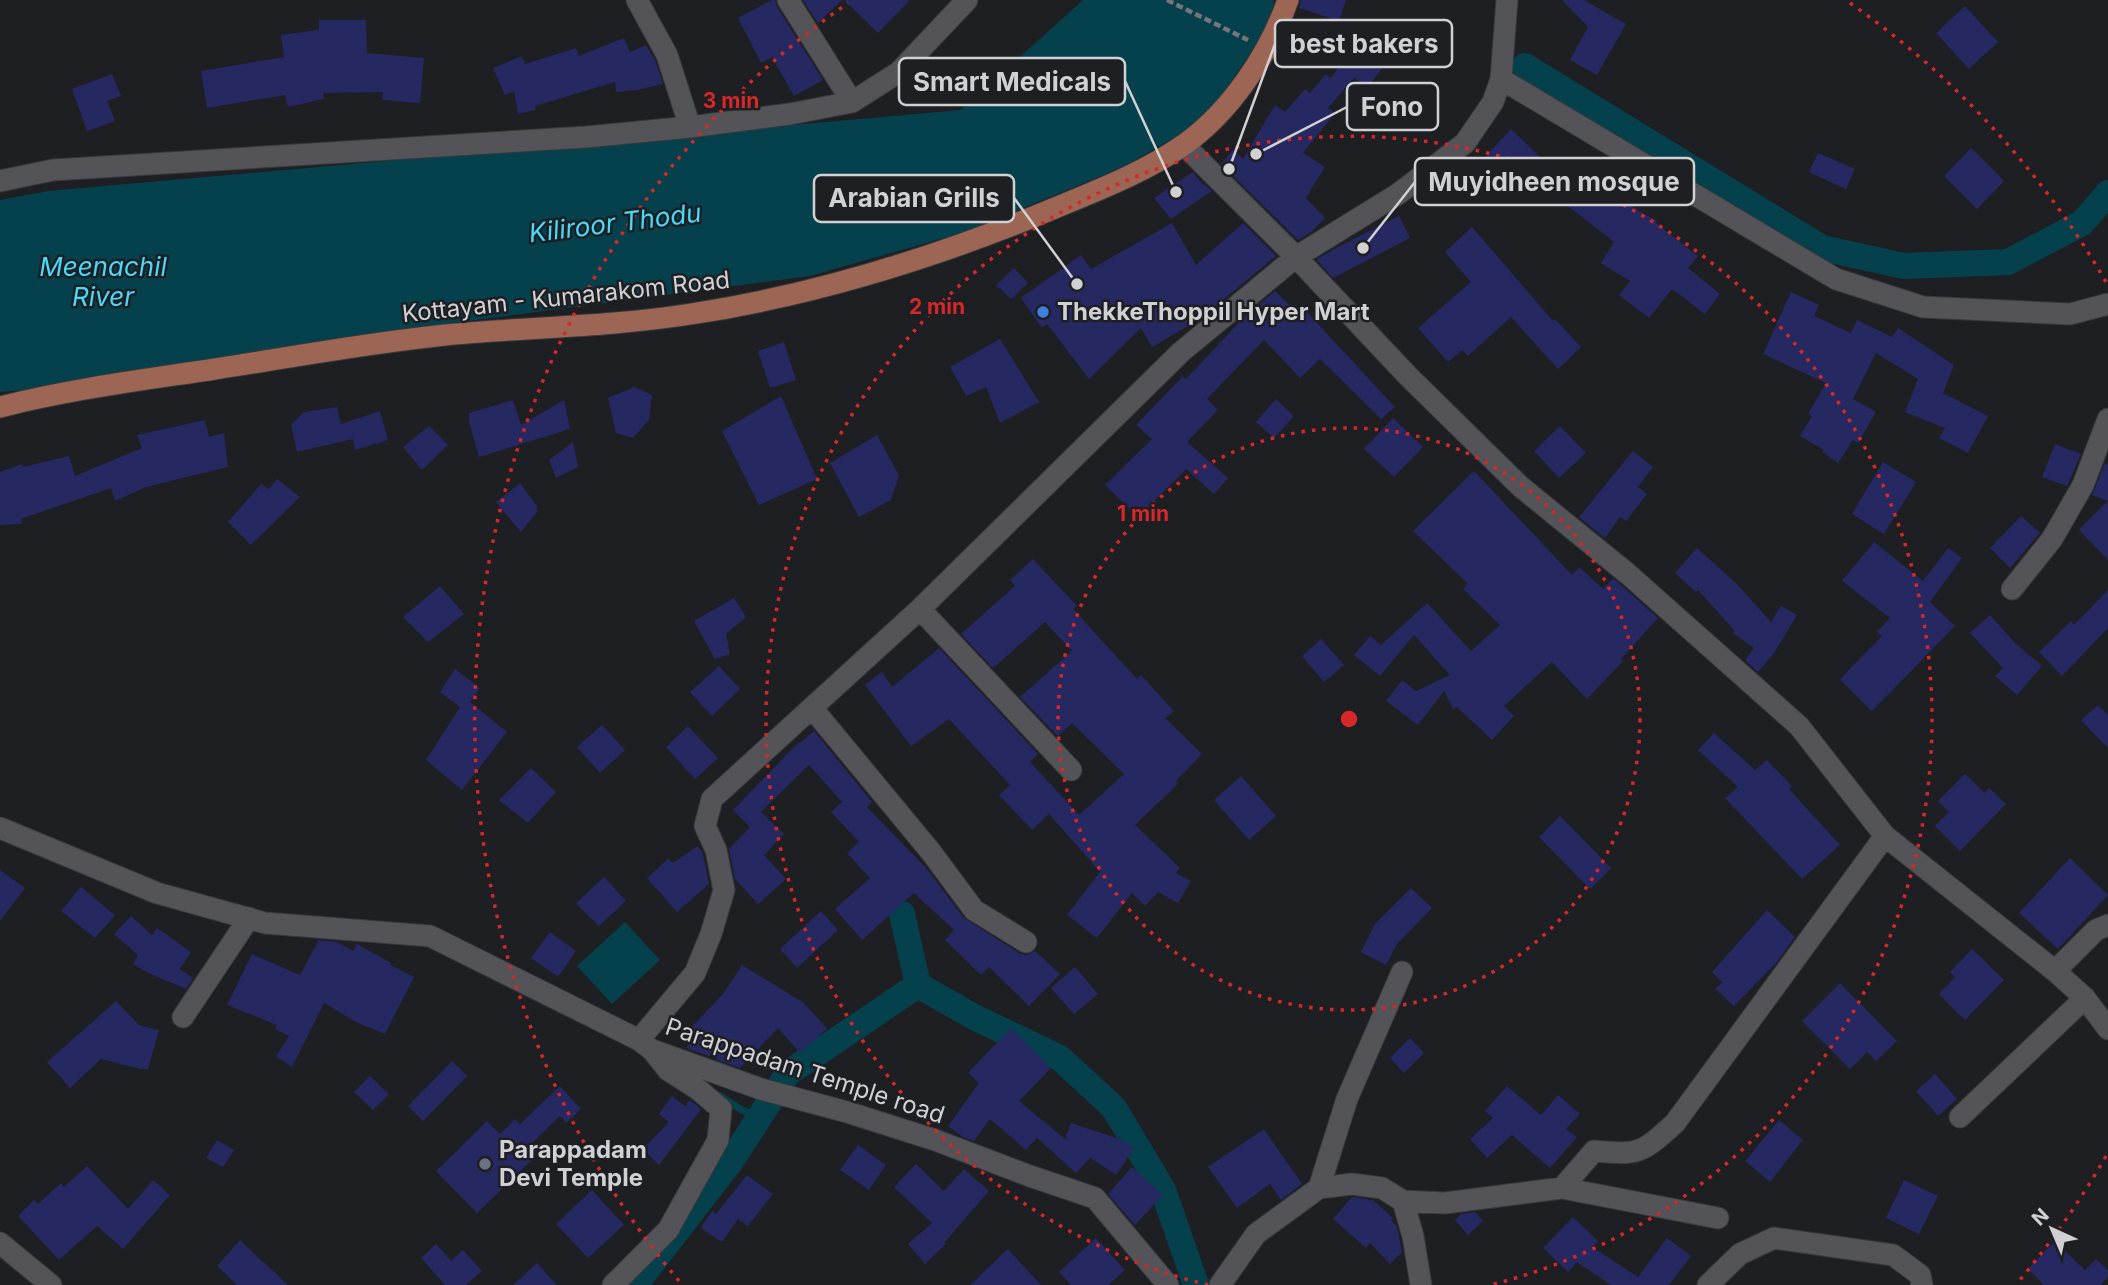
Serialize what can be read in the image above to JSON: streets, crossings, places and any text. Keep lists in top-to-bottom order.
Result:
{
  "streets": {
    "main road": ["Kottayam - Kumarakom Road"],
    "street": ["Parappadam Temple road"]
  },
  "water": ["Kiliroor Thodu", "Meenachil River"],
  "places": [
    "Fono",
    "best bakers",
    "Smart Medicals",
    "Muyidheen mosque",
    "Arabian Grills",
    "ThekkeThoppil Hyper Mart",
    "Parappadam Devi Temple"
  ],
  "north": "top left",
  "rings": ["3 min", "2 min", "1 min"]
}
